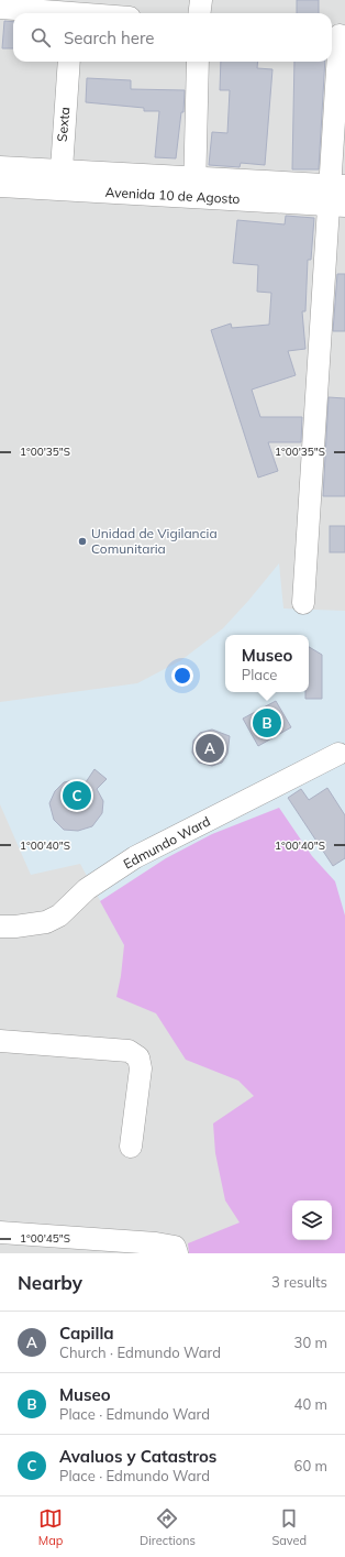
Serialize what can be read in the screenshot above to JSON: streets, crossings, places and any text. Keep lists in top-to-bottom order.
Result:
{
  "streets": {
    "street": ["Sexta", "Avenida 10 de Agosto", "Edmundo Ward"]
  },
  "crossings": [
    ["Sexta", "Avenida 10 de Agosto"]
  ],
  "places": ["Unidad de Vigilancia Comunitaria"],
  "page": {
    "search": "Search here",
    "popup": ["Museo", "Place"],
    "pins": ["B", "A", "C"],
    "heading": ["Nearby", "3 results"],
    "list": [
      {
        "mark": "A",
        "name": "Capilla",
        "note": "Church · Edmundo Ward",
        "value": "30 m"
      },
      {
        "mark": "B",
        "name": "Museo",
        "note": "Place · Edmundo Ward",
        "value": "40 m"
      },
      {
        "mark": "C",
        "name": "Avaluos y Catastros",
        "note": "Place · Edmundo Ward",
        "value": "60 m"
      }
    ],
    "nav": ["Map", "Directions", "Saved"]
  },
  "coordinates": ["1°00'35\"S", "1°00'40\"S", "1°00'45\"S"]
}
